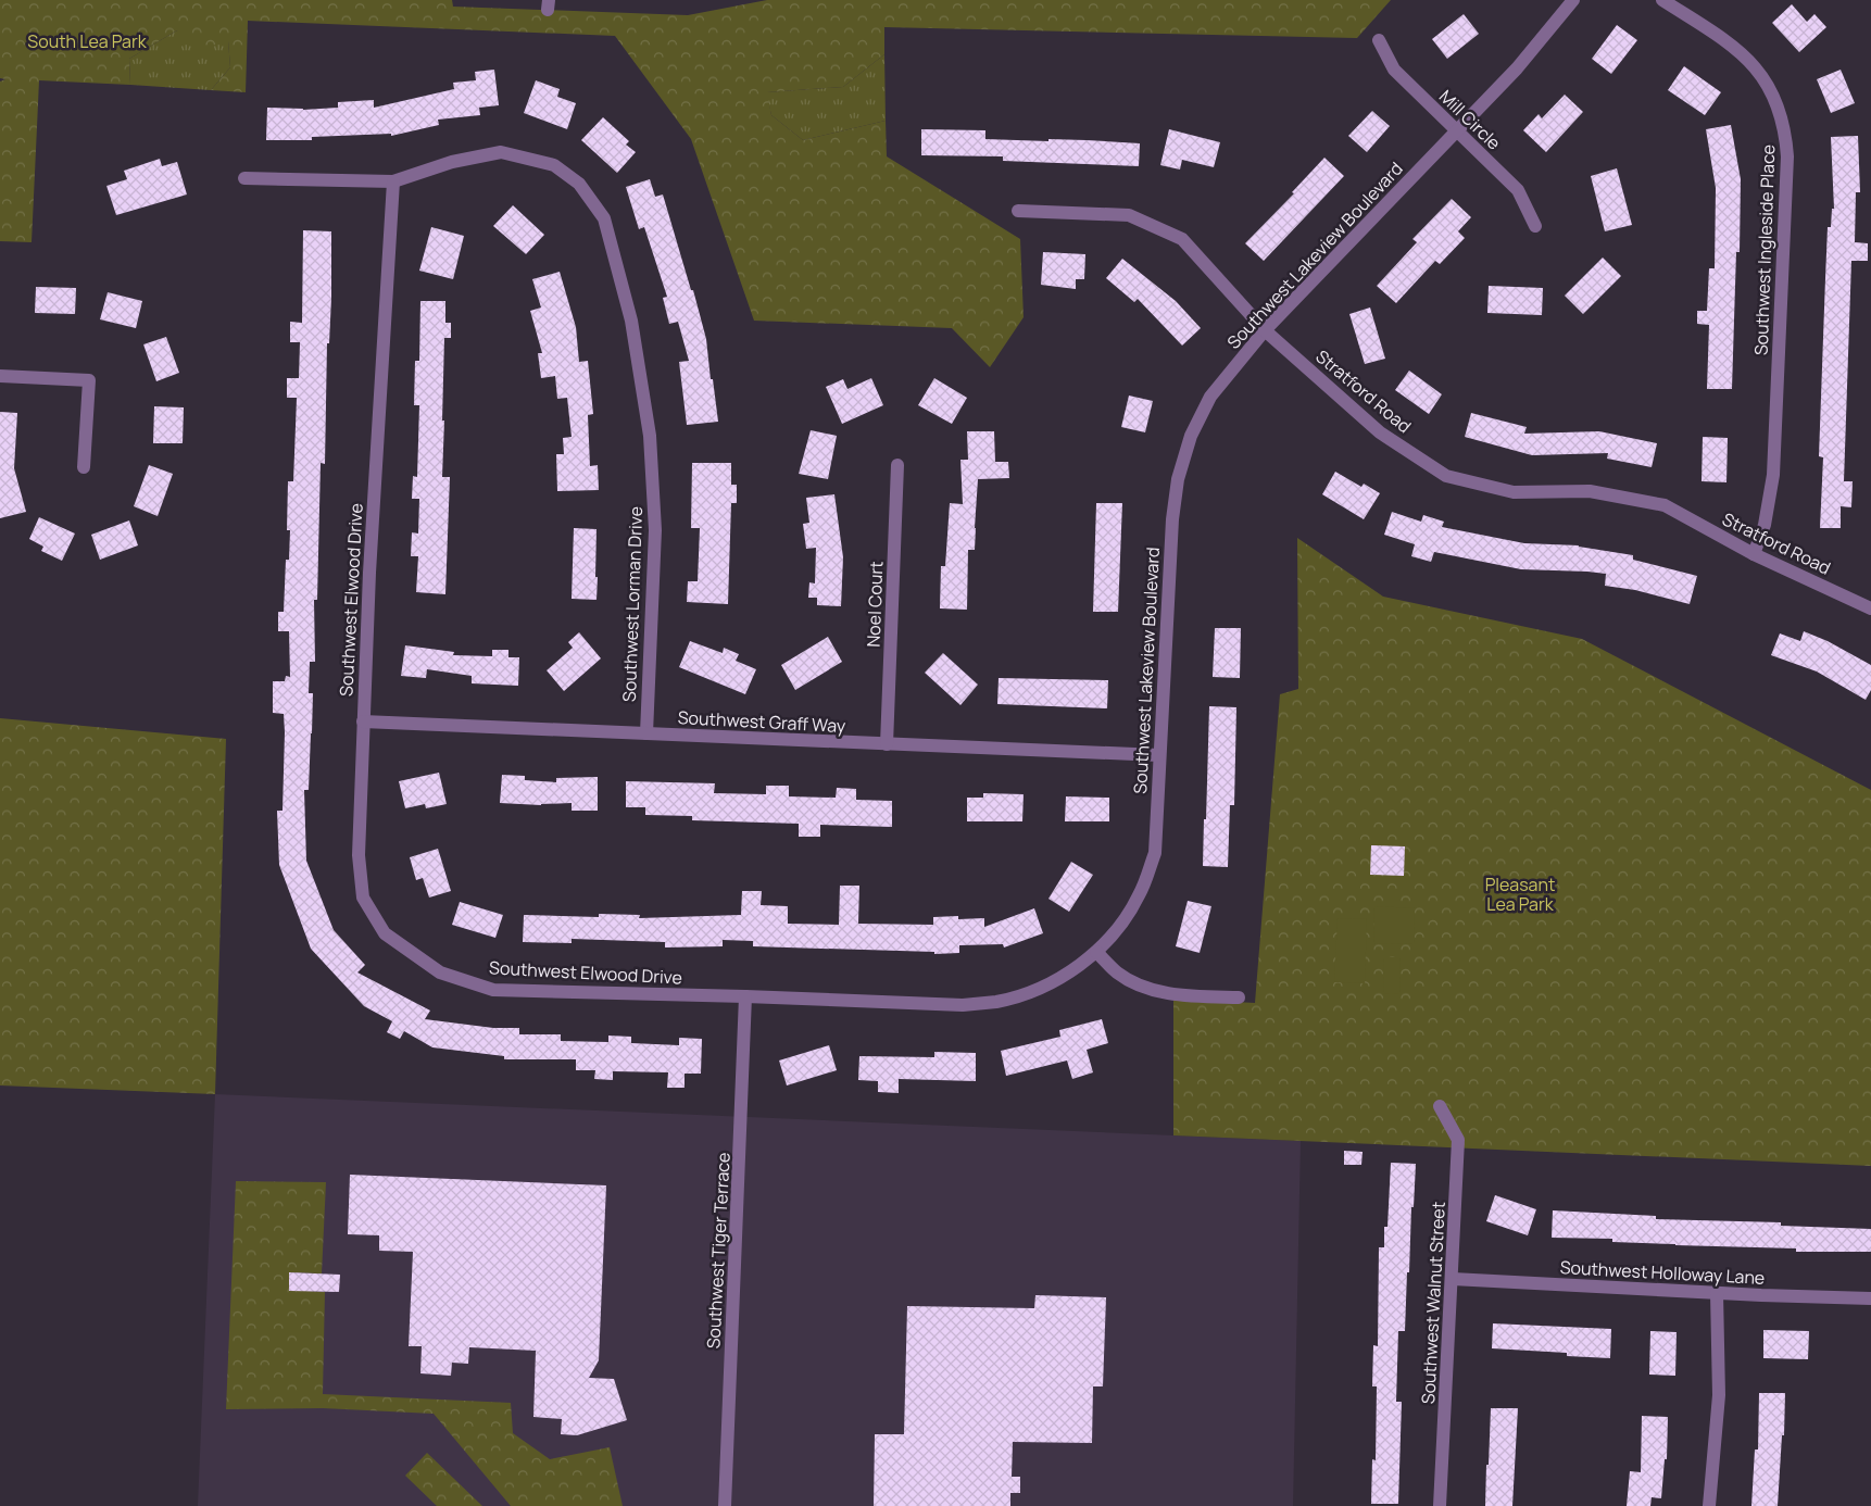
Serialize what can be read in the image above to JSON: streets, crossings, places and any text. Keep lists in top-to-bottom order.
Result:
{
  "streets": {
    "street": [
      "Mill Circle",
      "Southwest Ingleside Place",
      "Southwest Lakeview Boulevard",
      "Stratford Road",
      "Southwest Elwood Drive",
      "Southwest Lorman Drive",
      "Noel Court",
      "Southwest Graff Way",
      "Southwest Tiger Terrace",
      "Southwest Holloway Lane",
      "Southwest Walnut Street"
    ]
  },
  "crossings": [
    ["Mill Circle", "Southwest Lakeview Boulevard"],
    ["Southwest Ingleside Place", "Stratford Road"],
    ["Southwest Lakeview Boulevard", "Stratford Road"],
    ["Southwest Lakeview Boulevard", "Southwest Elwood Drive"],
    ["Southwest Lakeview Boulevard", "Southwest Graff Way"],
    ["Southwest Elwood Drive", "Southwest Lorman Drive"],
    ["Southwest Elwood Drive", "Southwest Graff Way"],
    ["Southwest Elwood Drive", "Southwest Tiger Terrace"],
    ["Southwest Lorman Drive", "Southwest Graff Way"],
    ["Noel Court", "Southwest Graff Way"],
    ["Southwest Holloway Lane", "Southwest Walnut Street"]
  ],
  "parks": ["South Lea Park", "Pleasant Lea Park"]
}
